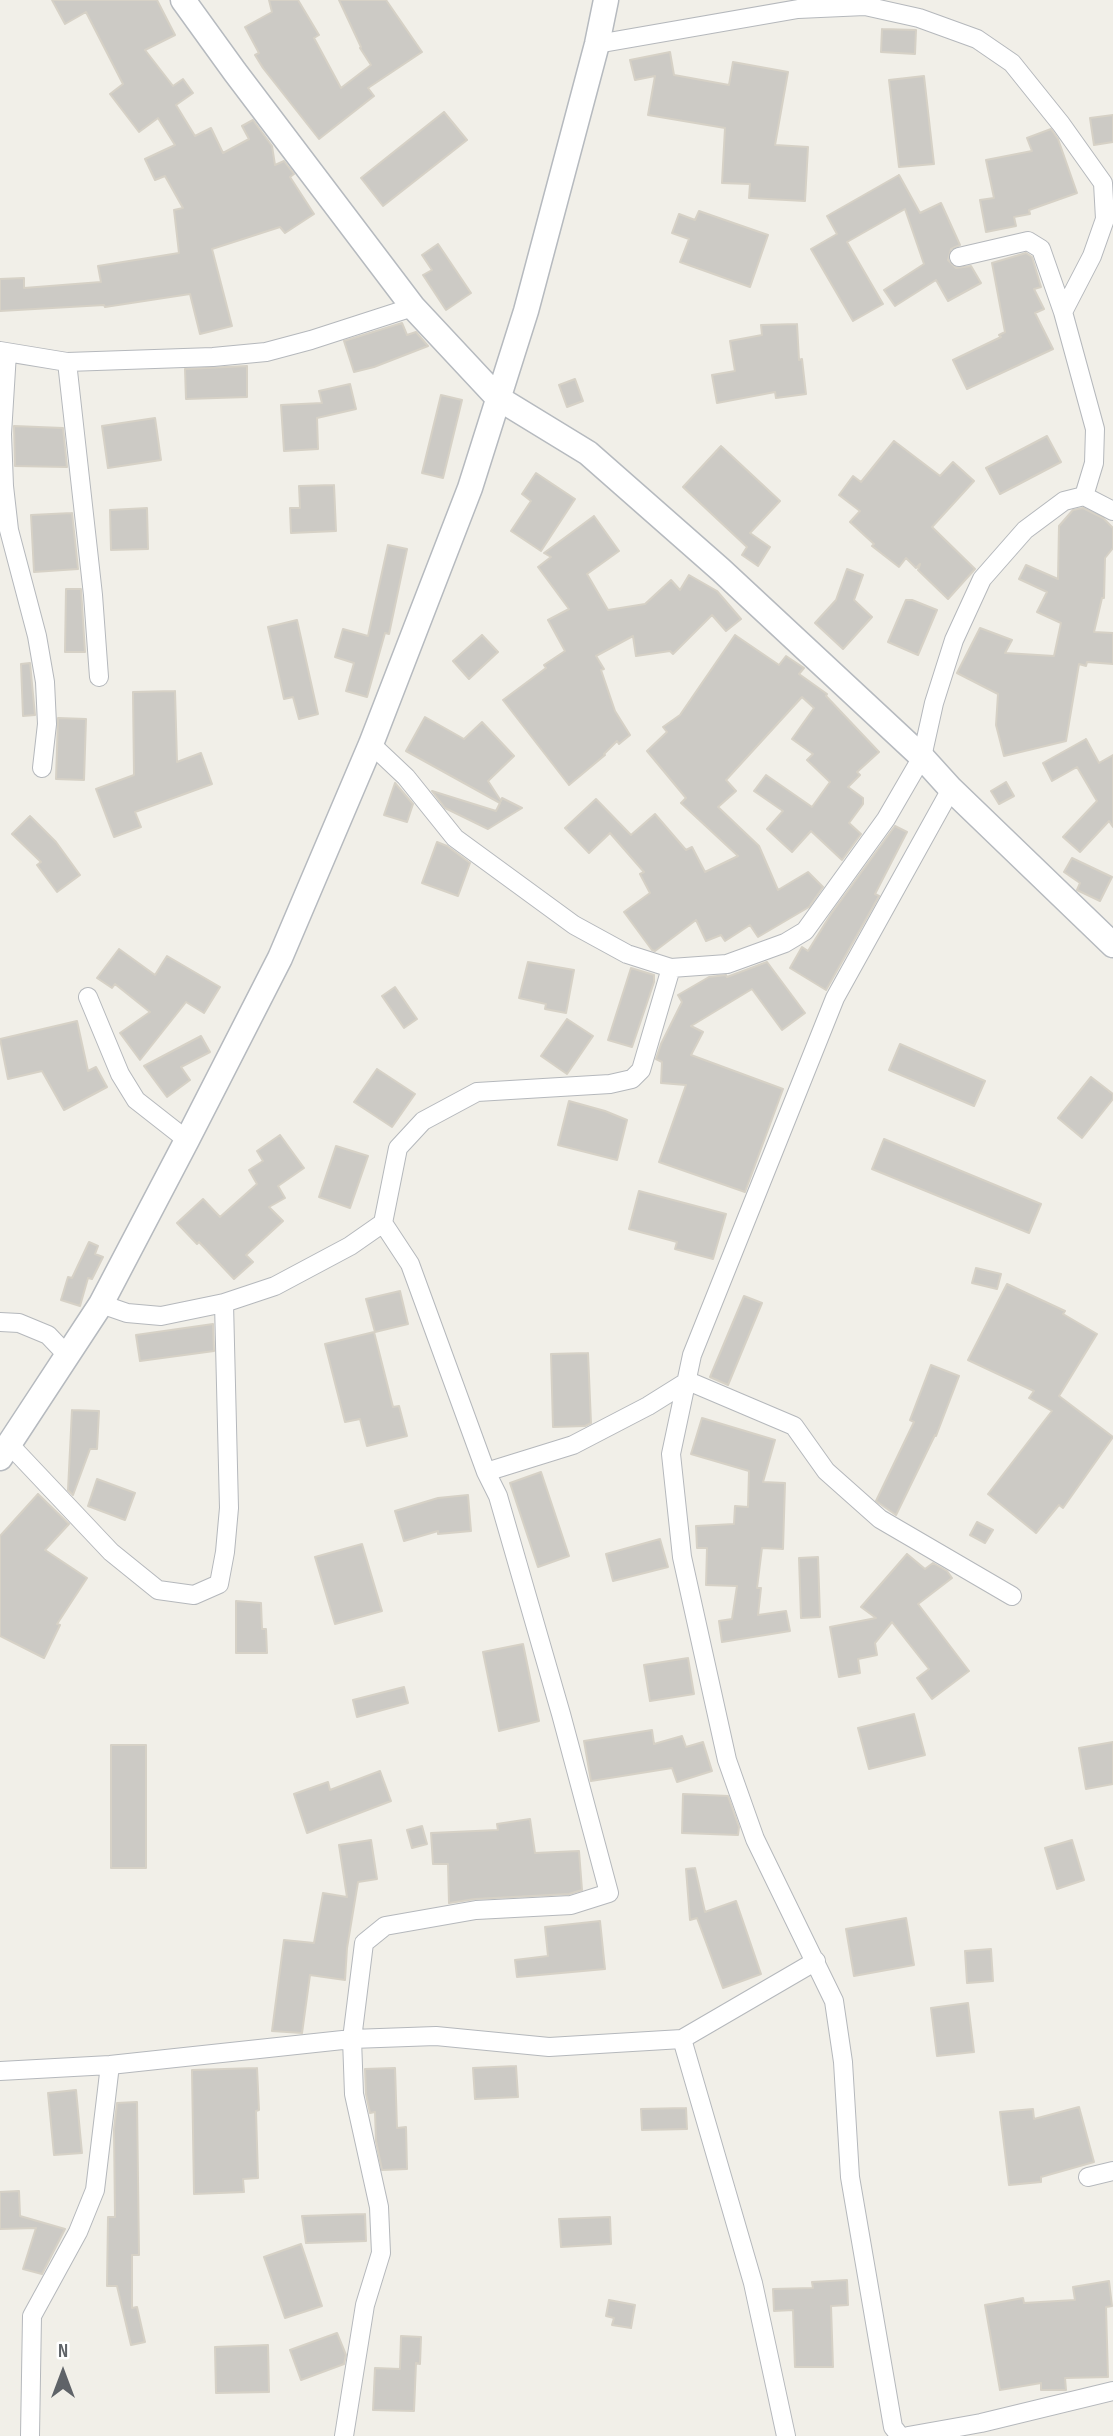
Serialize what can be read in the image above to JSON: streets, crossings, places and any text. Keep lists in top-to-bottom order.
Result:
{
  "north": "top"
}
